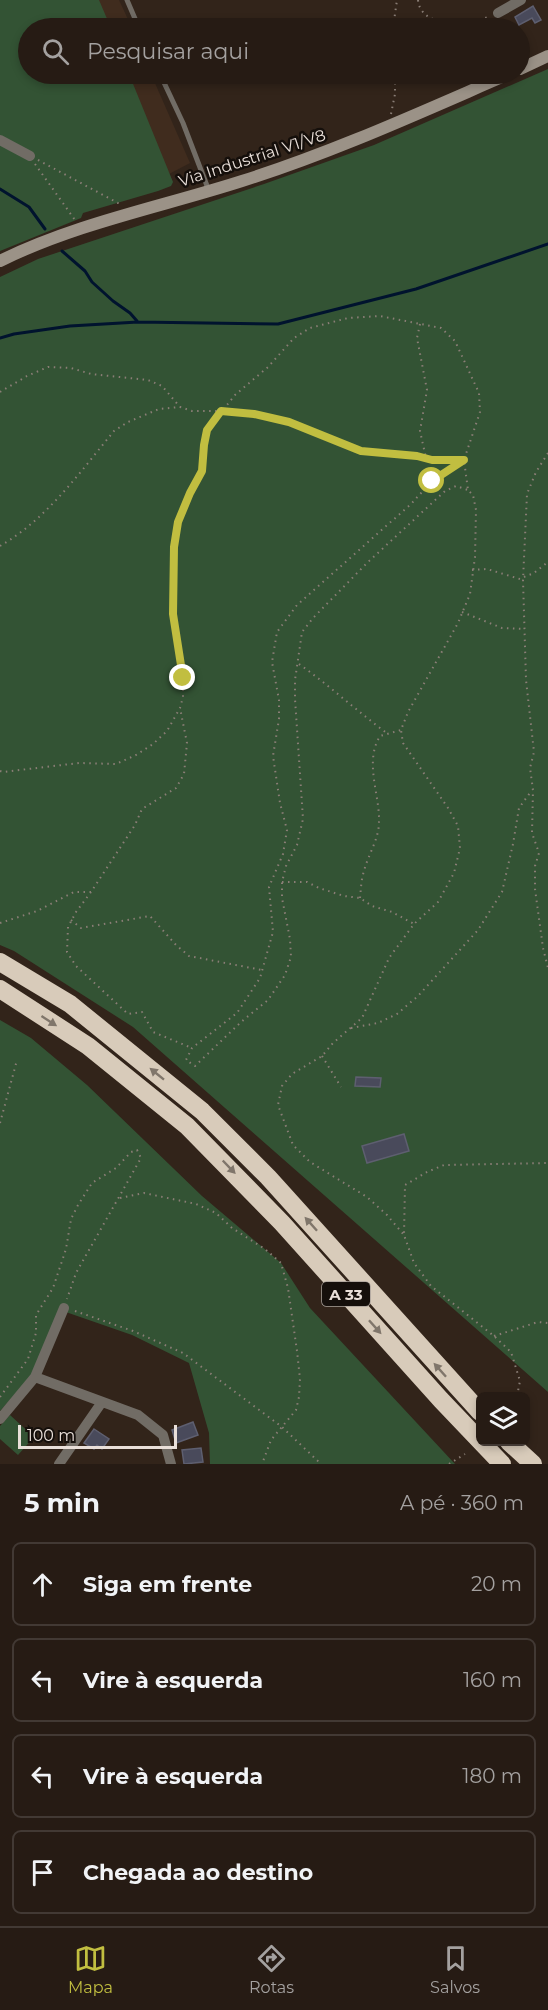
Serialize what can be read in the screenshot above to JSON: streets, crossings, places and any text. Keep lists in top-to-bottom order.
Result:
{
  "streets": {
    "highway": ["A 33"],
    "main road": ["Via Industrial V1/V8"]
  },
  "scale_bar": "100 m",
  "page": {
    "search": "Pesquisar aqui",
    "scale": "100 m",
    "heading": ["5 min", "A pé · 360 m"],
    "list": [
      ["Siga em frente", "20 m"],
      ["Vire à esquerda", "160 m"],
      ["Vire à esquerda", "180 m"],
      "Chegada ao destino"
    ],
    "nav": ["Mapa", "Rotas", "Salvos"]
  }
}
